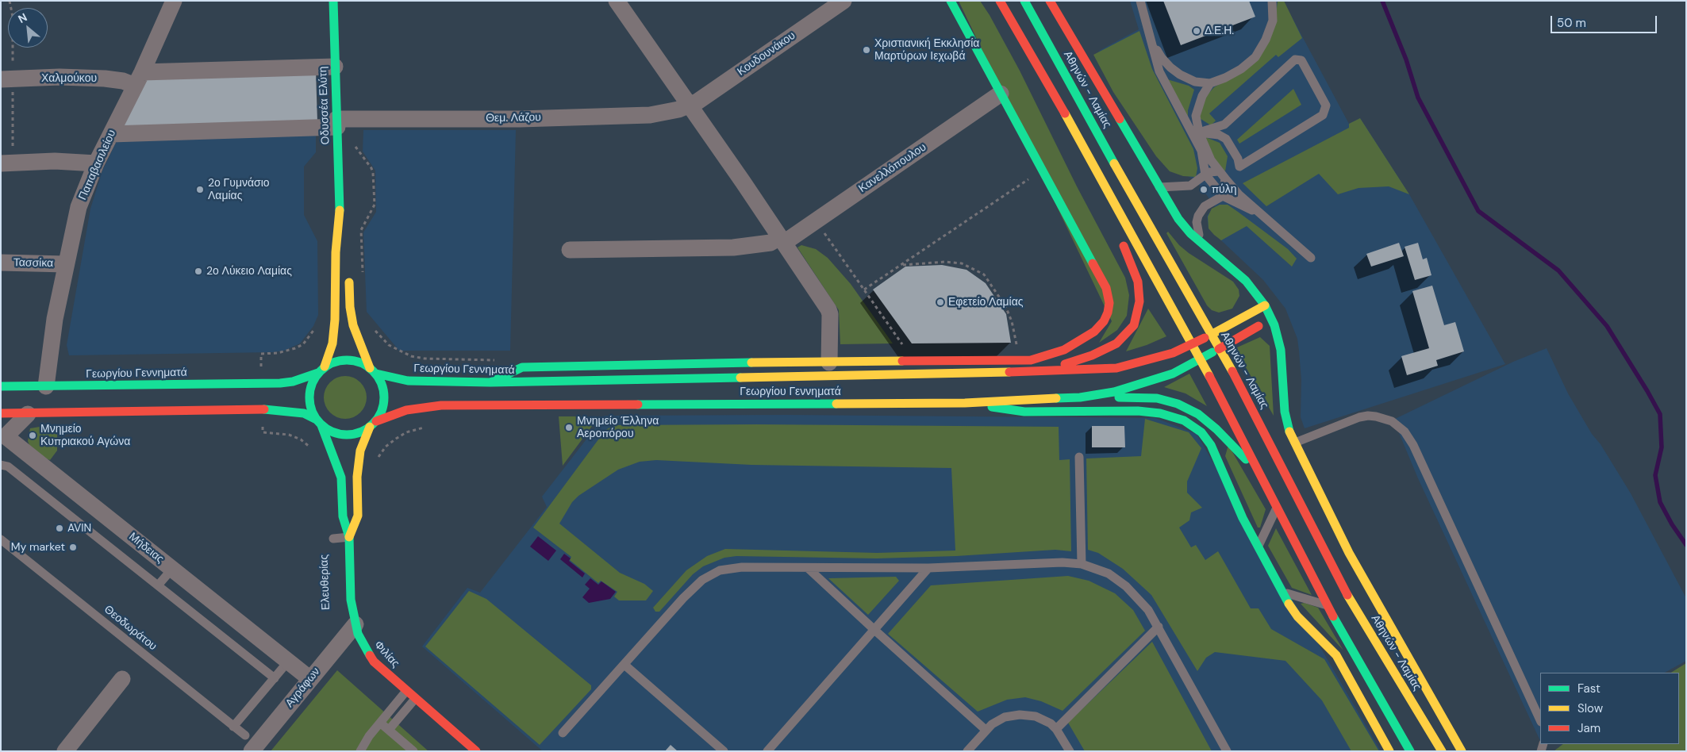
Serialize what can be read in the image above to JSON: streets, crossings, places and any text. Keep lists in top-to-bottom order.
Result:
{
  "streets": {
    "main road": [
      "Αθηνών - Λαμίας",
      "Οδυσσέα Ελύτη",
      "Γεωργίου Γεννηματά",
      "Φιλίας"
    ],
    "street": [
      "Κουδουνάκου",
      "Χαλμούκου",
      "Θεμ. Λάζου",
      "Παπαβασιλείου",
      "Κανελλόπουλου",
      "Τασσίκα",
      "Μήδειας",
      "Αγράφων"
    ],
    "lane": ["Θεοδωράτου"]
  },
  "crossings": [
    ["Κουδουνάκου", "Θεμ. Λάζου"],
    ["Χαλμούκου", "Οδυσσέα Ελύτη"],
    ["Χαλμούκου", "Παπαβασιλείου"],
    ["Αθηνών - Λαμίας", "Γεωργίου Γεννηματά"],
    ["Οδυσσέα Ελύτη", "Θεμ. Λάζου"],
    ["Οδυσσέα Ελύτη", "Γεωργίου Γεννηματά"],
    ["Οδυσσέα Ελύτη", "Φιλίας"],
    ["Θεμ. Λάζου", "Παπαβασιλείου"],
    ["Παπαβασιλείου", "Τασσίκα"],
    ["Παπαβασιλείου", "Γεωργίου Γεννηματά"],
    ["Γεωργίου Γεννηματά", "Μήδειας"],
    ["Γεωργίου Γεννηματά", "Φιλίας"],
    ["Μήδειας", "Αγράφων"],
    ["Φιλίας", "Αγράφων"]
  ],
  "places": [
    "Δ.Ε.Η.",
    "Χριστιανική Εκκλησία Μαρτύρων Ιεχωβά",
    "2ο Γυμνάσιο Λαμίας",
    "πύλη",
    "2ο Λύκειο Λαμίας",
    "Εφετείο Λαμίας",
    "Μνημείο Έλληνα Αεροπόρου",
    "Μνημείο Κυπριακού Αγώνα",
    "AVIN",
    "My market"
  ],
  "legend": ["Fast", "Slow", "Jam"],
  "scale_bar": "50 m",
  "north": "top left"
}
